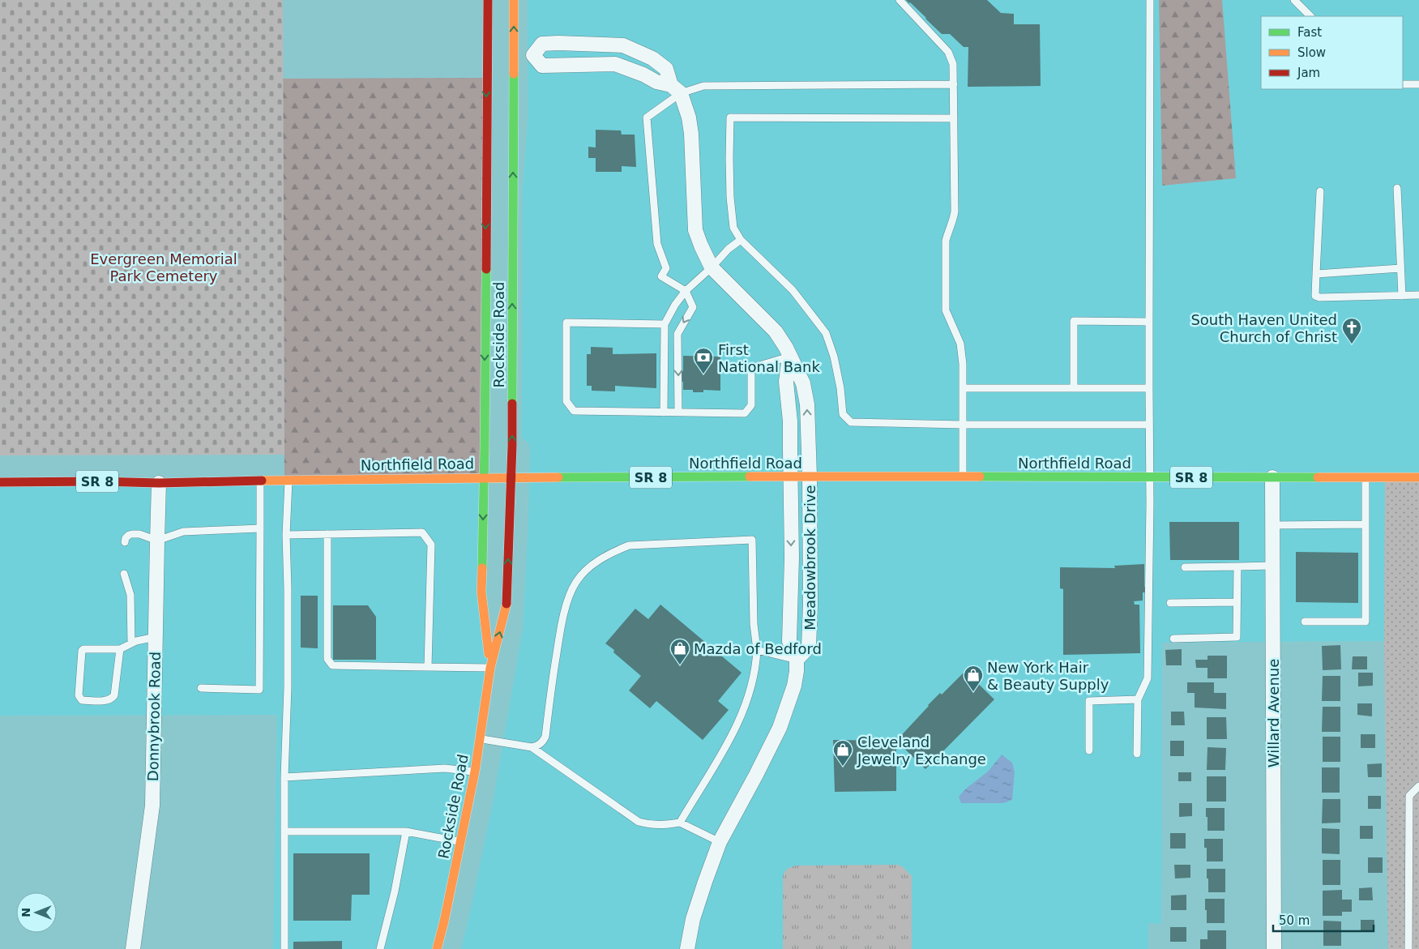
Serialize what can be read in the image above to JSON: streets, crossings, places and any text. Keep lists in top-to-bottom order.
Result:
{
  "streets": {
    "main road": ["Rockside Road", "Northfield Road", "SR 8"],
    "street": ["Meadowbrook Drive", "Willard Avenue", "Donnybrook Road"]
  },
  "crossings": [
    ["Rockside Road", "Northfield Road"],
    ["Northfield Road", "Meadowbrook Drive"],
    ["Northfield Road", "Willard Avenue"],
    ["Northfield Road", "Donnybrook Road"]
  ],
  "parks": ["Evergreen Memorial Park Cemetery"],
  "places": {
    "church": ["South Haven United Church of Christ"],
    "bank": ["First National Bank"],
    "shop": ["Mazda of Bedford", "New York Hair & Beauty Supply", "Cleveland Jewelry Exchange"]
  },
  "legend": ["Fast", "Slow", "Jam"],
  "scale_bar": "50 m",
  "north": "left"
}
